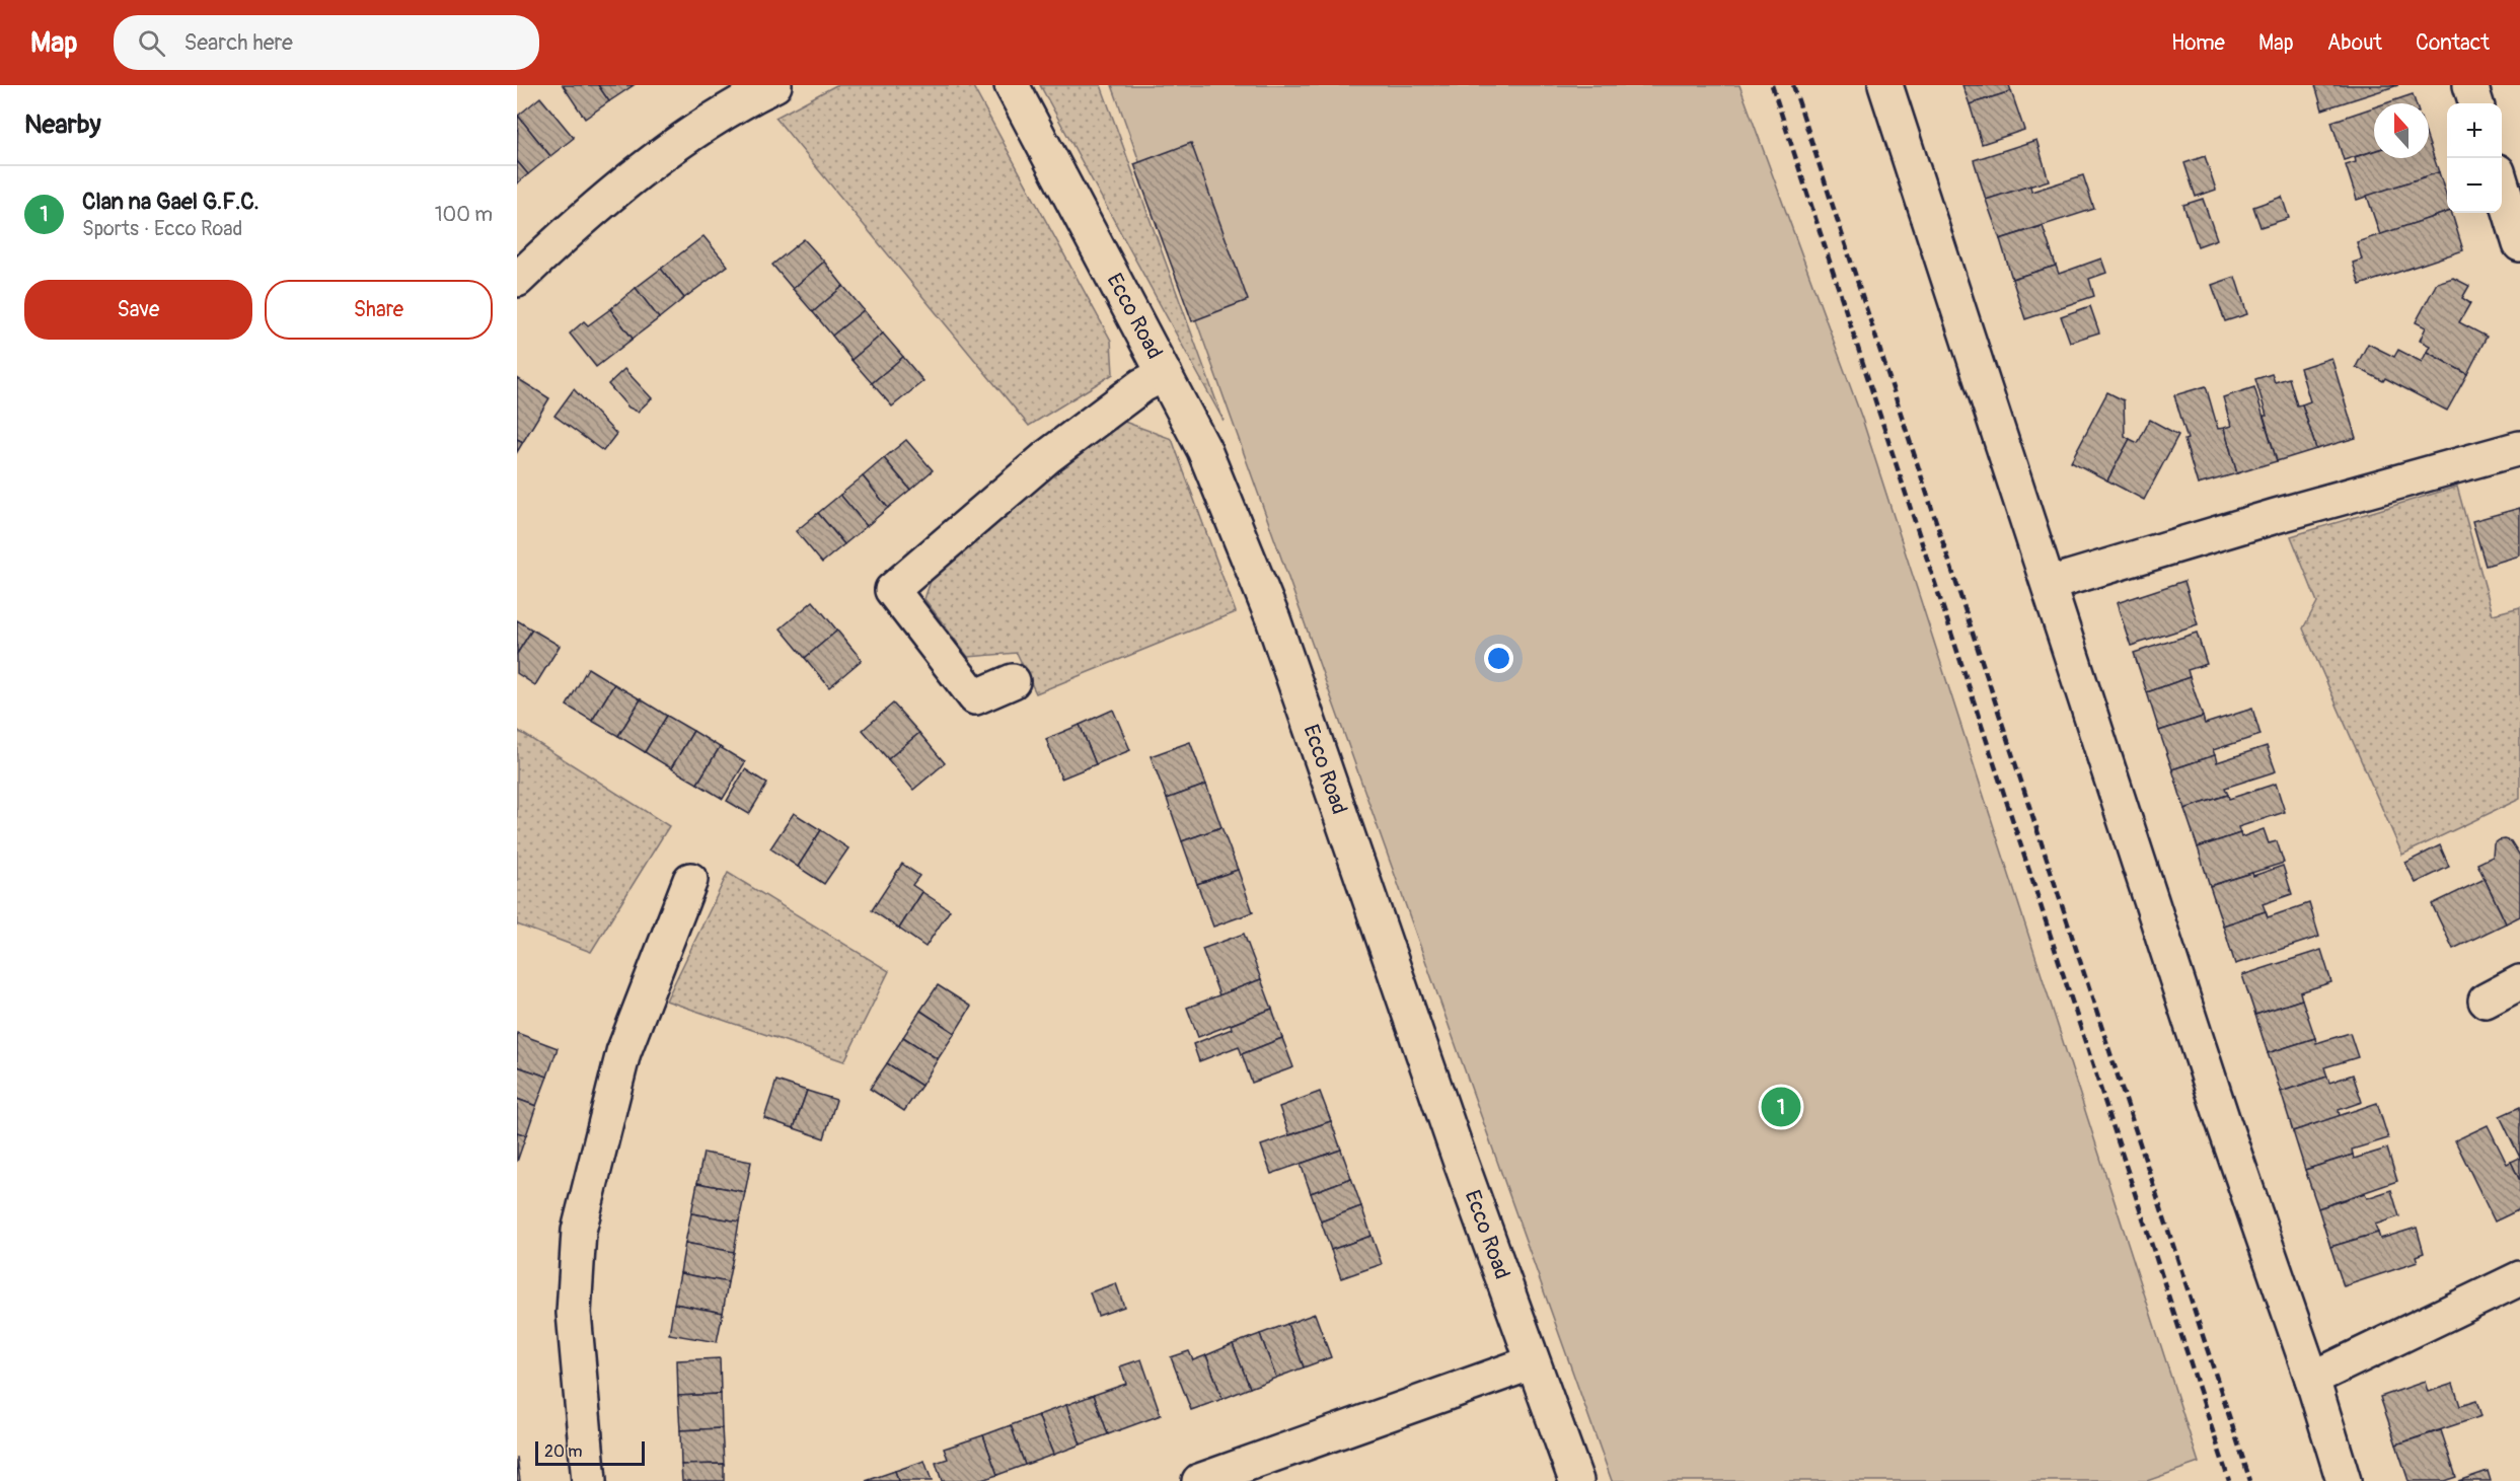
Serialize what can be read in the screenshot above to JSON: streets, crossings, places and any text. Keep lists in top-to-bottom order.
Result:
{
  "streets": {
    "street": ["Ecco Road"]
  },
  "scale_bar": "20 m",
  "north": "top",
  "page": {
    "header": "Map",
    "search": "Search here",
    "nav": [
      "Home",
      "Map",
      "About",
      "Contact"
    ],
    "heading": "Nearby",
    "map_buttons": ["+", "−"],
    "list": [
      {
        "mark": "1",
        "name": "Clan na Gael G.F.C.",
        "note": "Sports · Ecco Road",
        "value": "100 m"
      }
    ],
    "buttons": ["Save", "Share"],
    "pins": "1",
    "scale": "20 m"
  }
}
